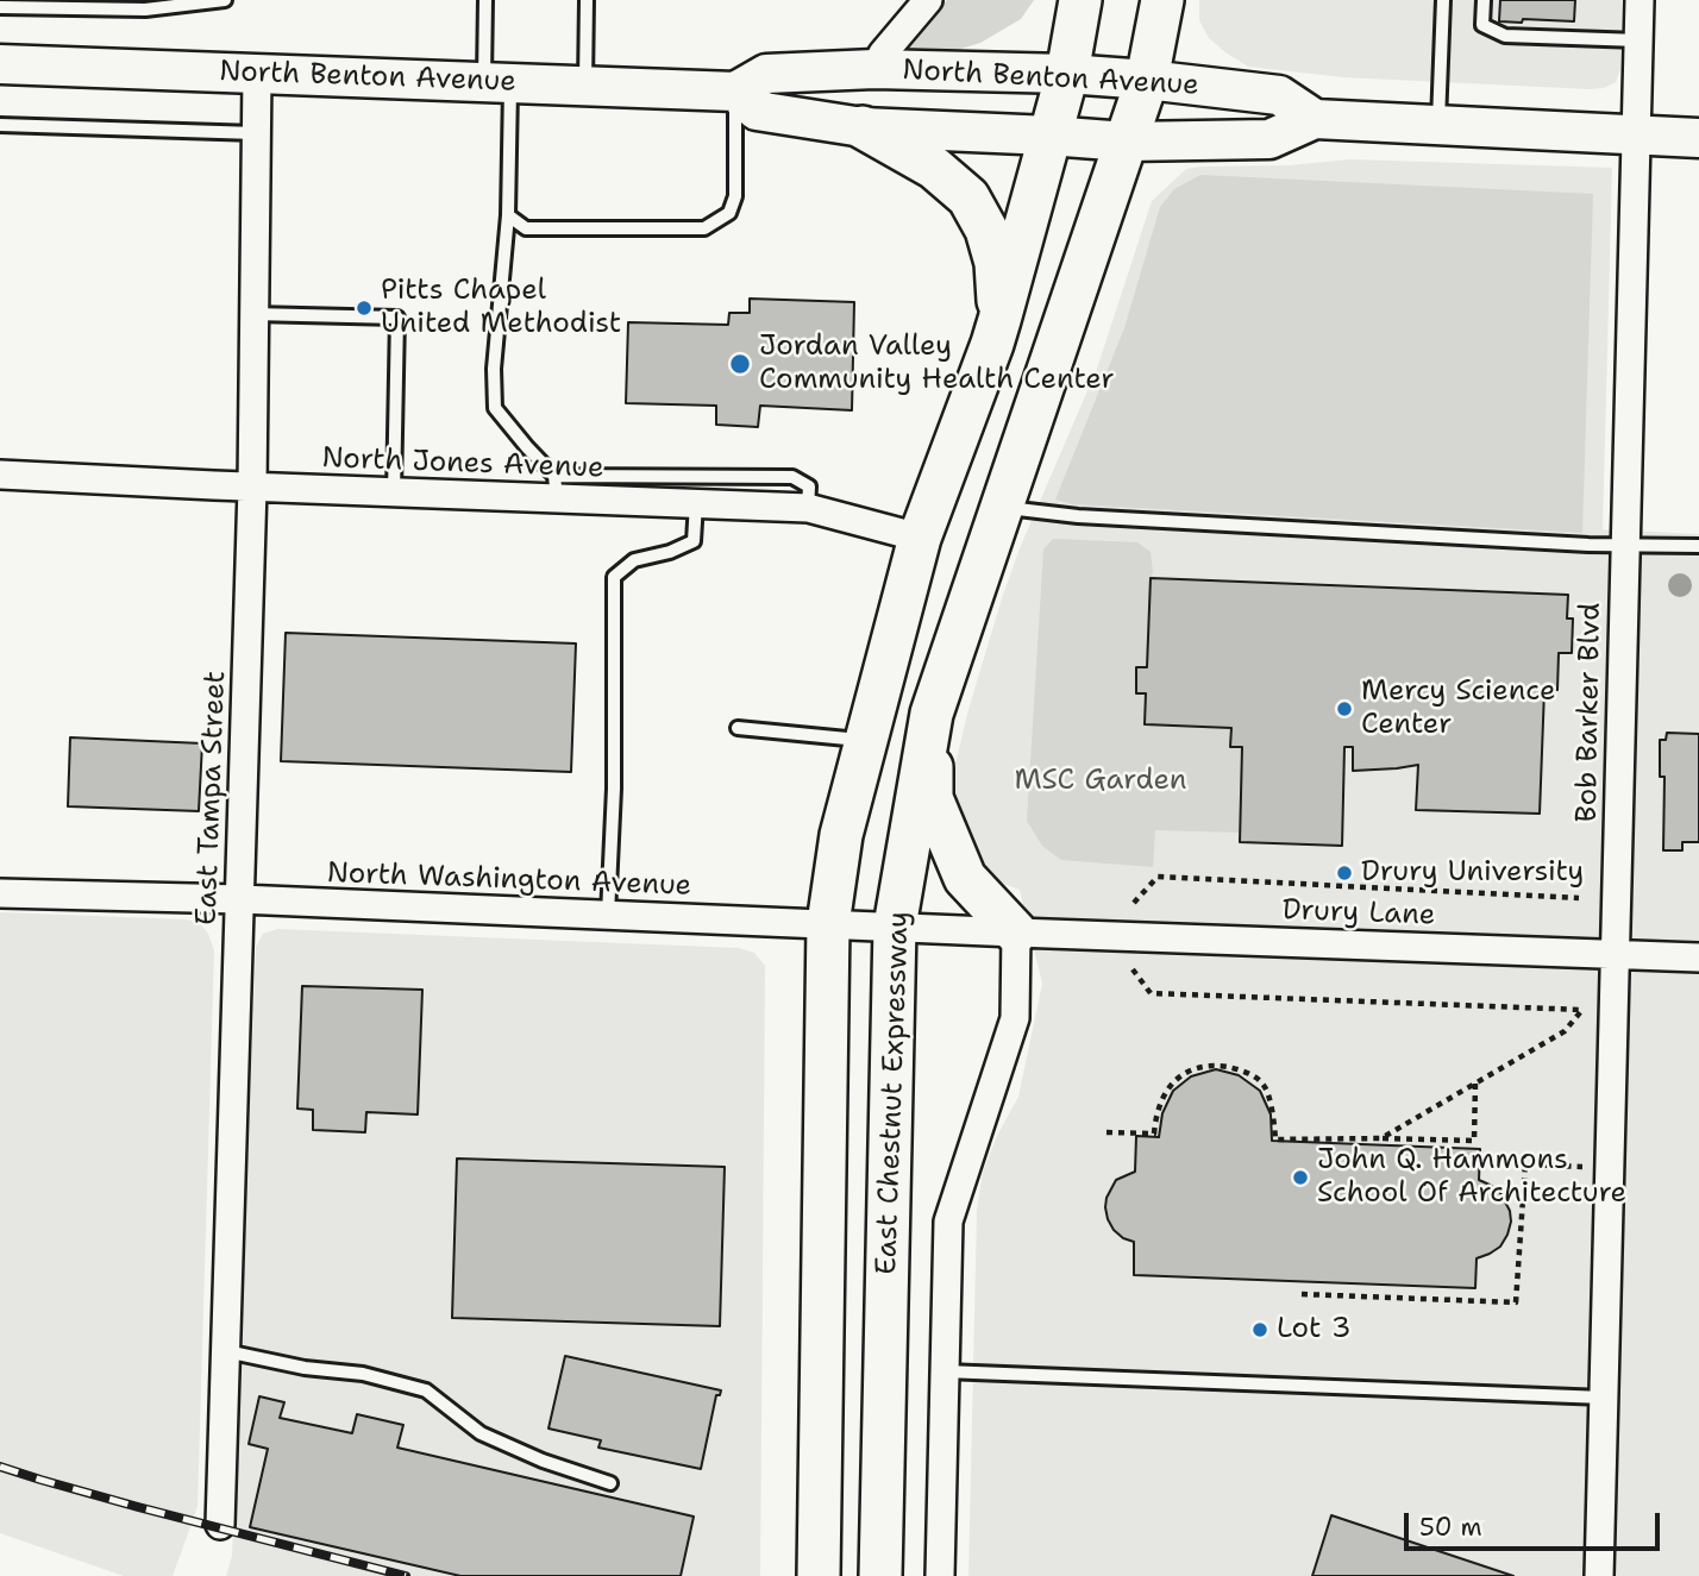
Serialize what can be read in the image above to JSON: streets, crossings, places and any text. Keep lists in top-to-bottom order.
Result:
{
  "streets": {
    "main road": ["North Benton Avenue", "East Chestnut Expressway"],
    "street": [
      "North Jones Avenue",
      "Bob Barker Blvd",
      "East Tampa Street",
      "North Washington Avenue",
      "Drury Lane"
    ]
  },
  "crossings": [
    ["North Benton Avenue", "Bob Barker Blvd"],
    ["North Benton Avenue", "East Tampa Street"],
    ["North Benton Avenue", "East Chestnut Expressway"],
    ["North Jones Avenue", "East Tampa Street"],
    ["Bob Barker Blvd", "Drury Lane"],
    ["East Tampa Street", "North Washington Avenue"],
    ["North Washington Avenue", "Drury Lane"],
    ["North Washington Avenue", "East Chestnut Expressway"]
  ],
  "parks": ["MSC Garden"],
  "places": [
    "Pitts Chapel United Methodist",
    "Jordan Valley Community Health Center",
    "Mercy Science Center",
    "Drury University",
    "John Q. Hammons School Of Architecture",
    "Lot 3"
  ],
  "scale_bar": "50 m"
}
